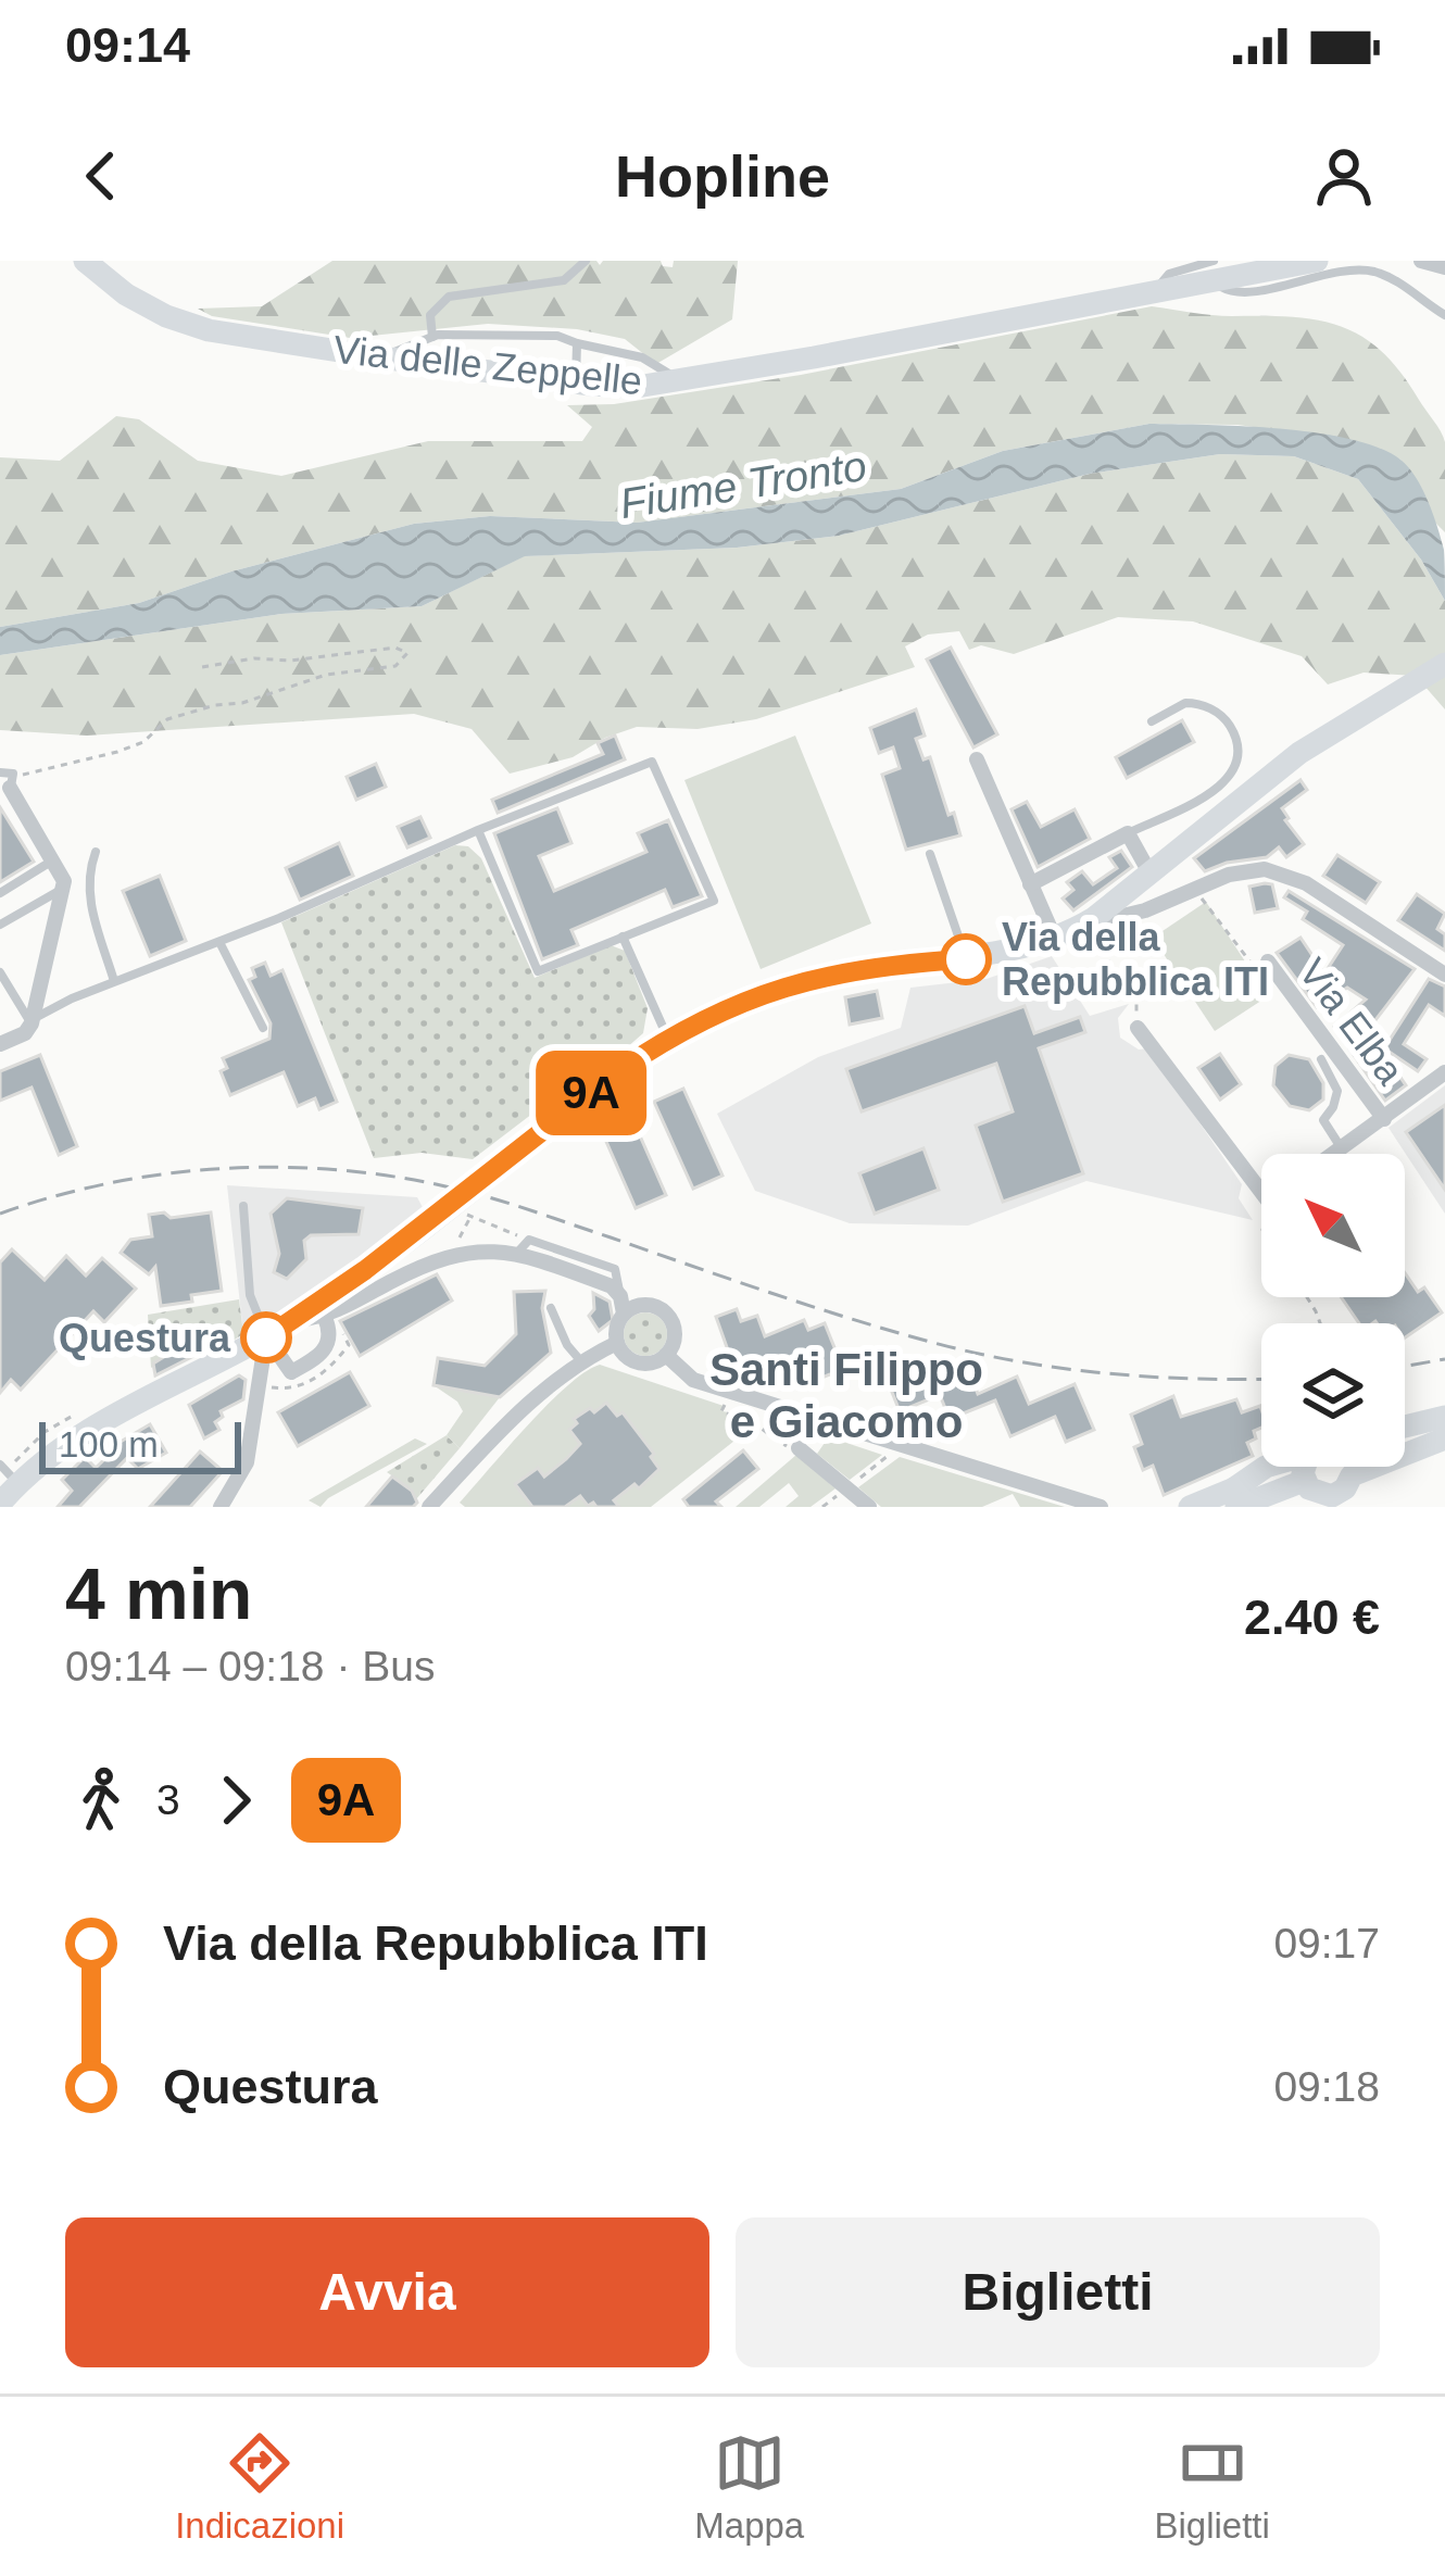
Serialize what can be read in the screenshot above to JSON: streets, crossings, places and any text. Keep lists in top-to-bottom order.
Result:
{
  "streets": {
    "street": ["Via delle Zeppelle", "Via Elba"]
  },
  "districts": ["Santi Filippo e Giacomo"],
  "water": ["Fiume Tronto"],
  "places": ["Via della Repubblica ITI", "Questura"],
  "lines": ["bus line 9A"],
  "scale_bar": "100 m",
  "north": "top left",
  "page": {
    "status": "09:14",
    "header": "Hopline",
    "on_map": "9A",
    "scale": "100 m",
    "heading": ["4 min", "09:14 – 09:18 · Bus", "2.40 €"],
    "legs": ["3", "9A"],
    "list": [
      {
        "name": "Via della Repubblica ITI",
        "value": "09:17"
      },
      {
        "name": "Questura",
        "value": "09:18"
      }
    ],
    "buttons": ["Avvia", "Biglietti"],
    "tabs": ["Indicazioni", "Mappa", "Biglietti"]
  }
}
